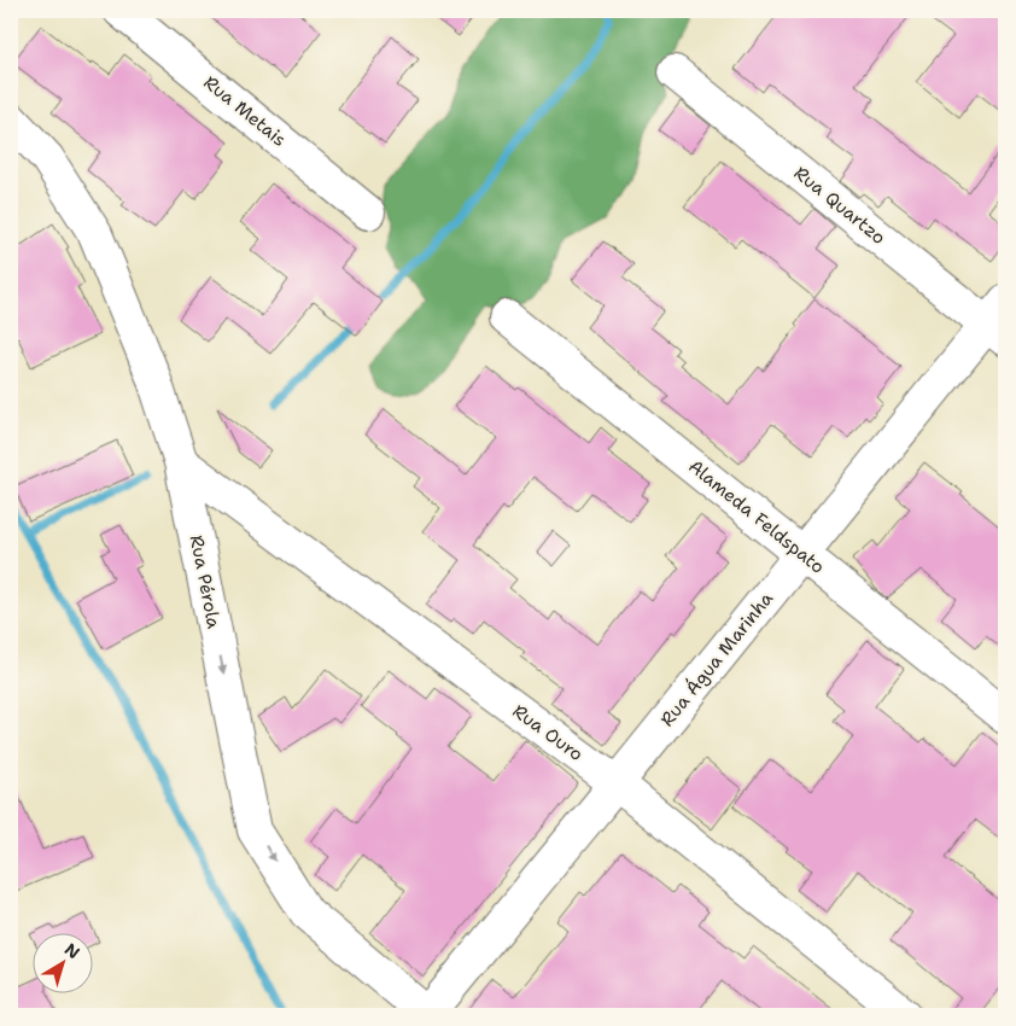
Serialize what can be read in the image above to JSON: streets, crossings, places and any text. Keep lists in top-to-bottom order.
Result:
{
  "streets": {
    "street": [
      "Rua Metais",
      "Rua Quartzo",
      "Alameda Feldspato",
      "Rua Pérola",
      "Rua Água Marinha",
      "Rua Ouro"
    ]
  },
  "crossings": [
    ["Rua Quartzo", "Rua Água Marinha"],
    ["Alameda Feldspato", "Rua Água Marinha"],
    ["Rua Pérola", "Rua Água Marinha"],
    ["Rua Pérola", "Rua Ouro"],
    ["Rua Água Marinha", "Rua Ouro"]
  ],
  "one_way": ["Rua Pérola"],
  "north": "top right"
}
